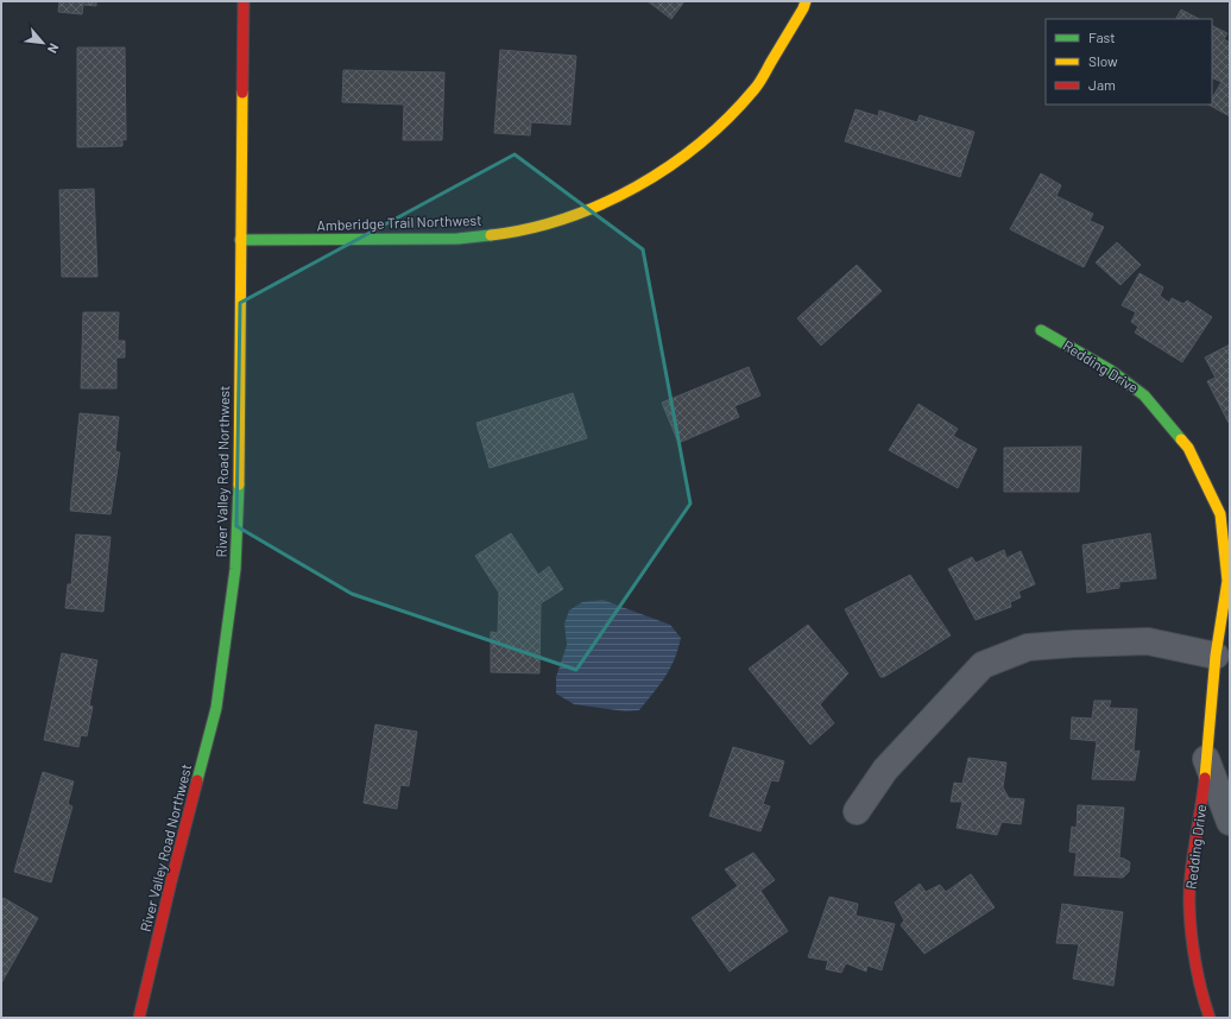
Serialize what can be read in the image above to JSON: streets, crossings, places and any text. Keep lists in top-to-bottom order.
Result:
{
  "streets": {
    "street": ["Amberidge Trail Northwest", "Redding Drive", "River Valley Road Northwest"]
  },
  "crossings": [
    ["Amberidge Trail Northwest", "River Valley Road Northwest"]
  ],
  "legend": ["Fast", "Slow", "Jam"],
  "north": "bottom right"
}
